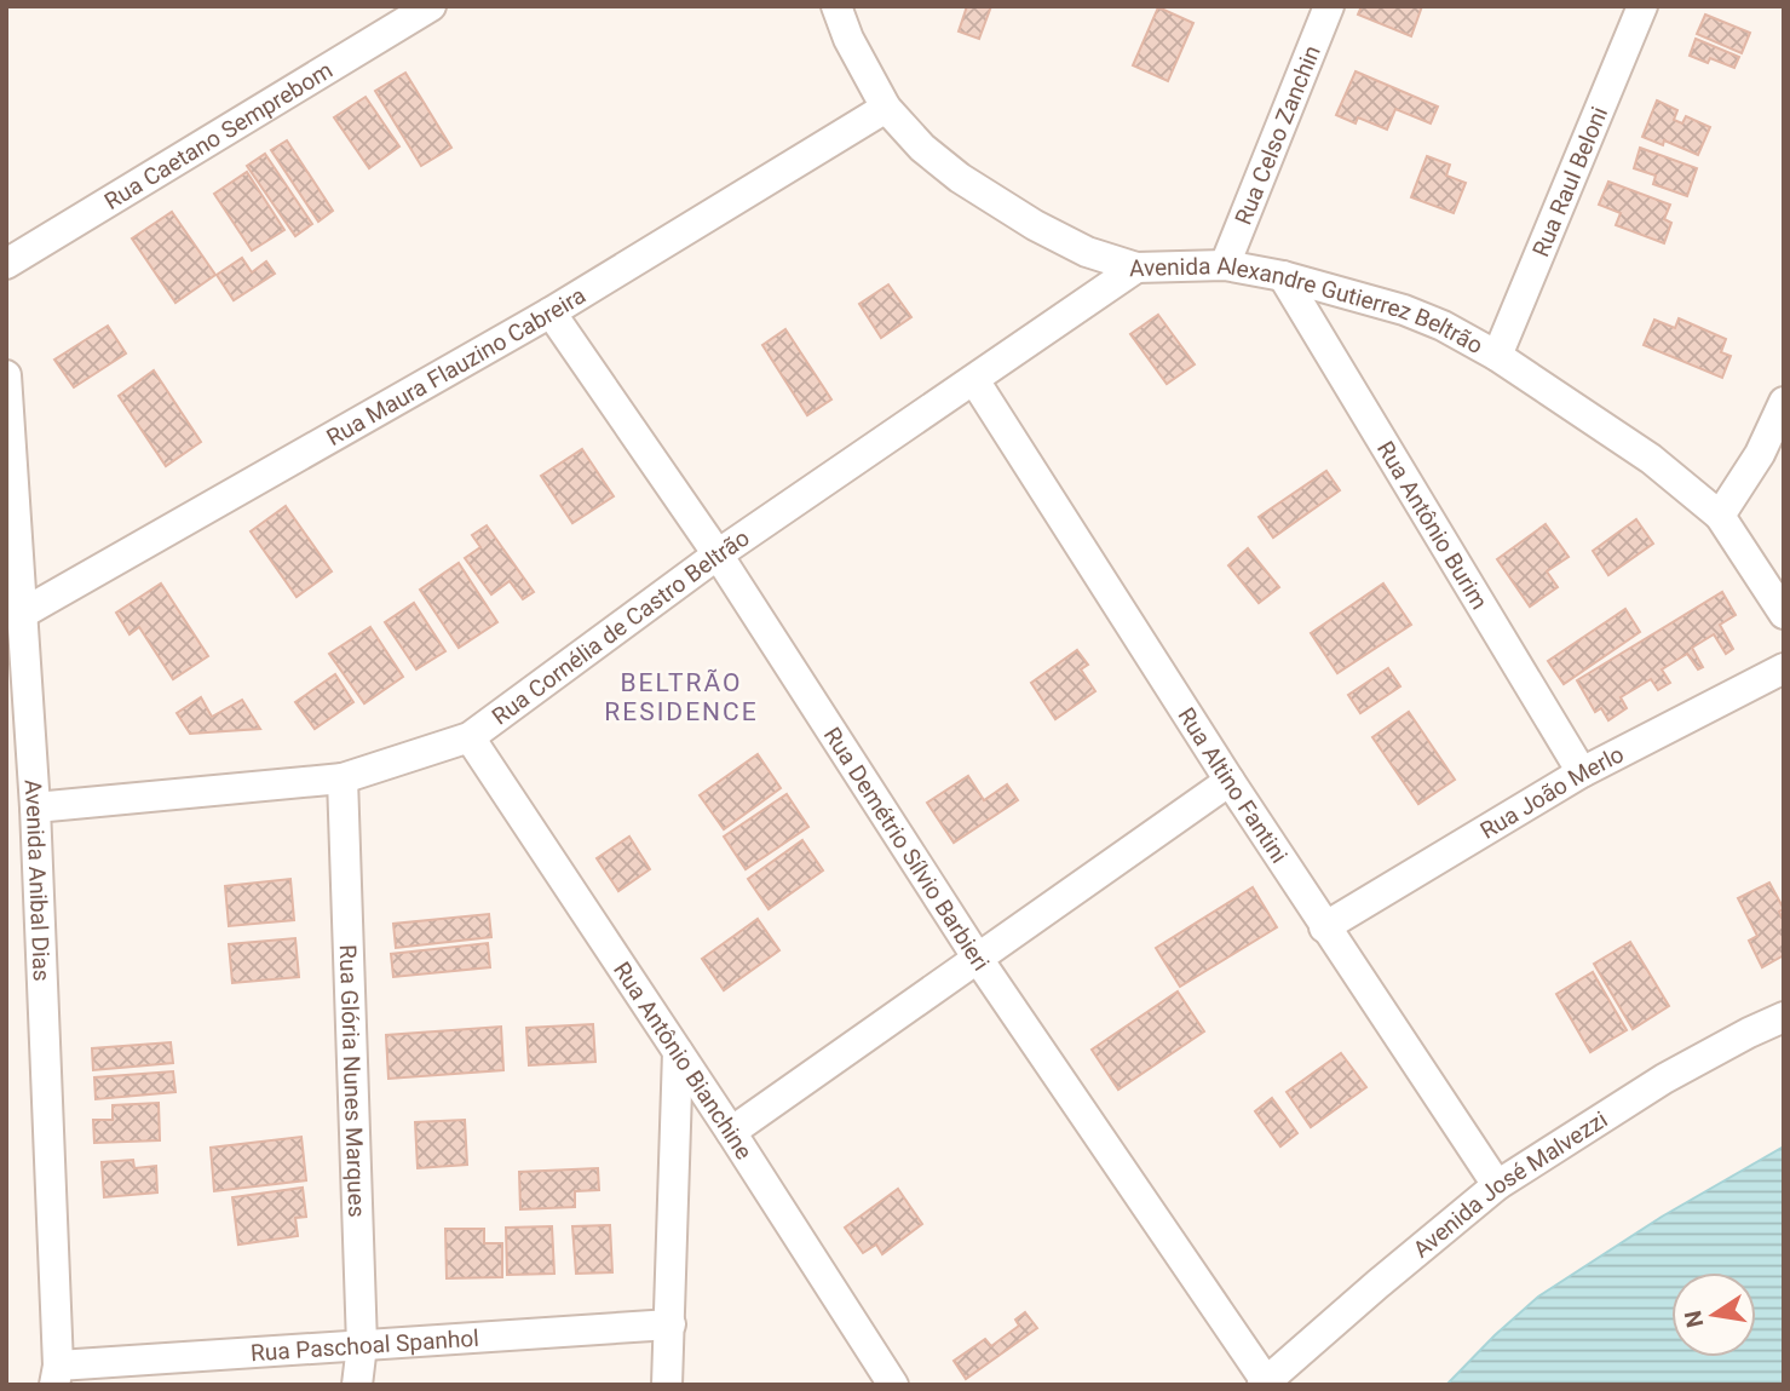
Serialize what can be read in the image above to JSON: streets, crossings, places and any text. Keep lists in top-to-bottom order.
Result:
{
  "streets": {
    "street": [
      "Rua Caetano Semprebom",
      "Rua Celso Zanchin",
      "Rua Raul Beloni",
      "Avenida Alexandre Gutierrez Beltrão",
      "Rua Maura Flauzino Cabreira",
      "Rua Antônio Burim",
      "Rua Cornélia de Castro Beltrão",
      "Rua Altino Fantini",
      "Rua João Merlo",
      "Rua Demétrio Sílvio Barbieri",
      "Avenida Anibal Dias",
      "Rua Antônio Bianchine",
      "Rua Glória Nunes Marques",
      "Avenida José Malvezzi",
      "Rua Paschoal Spanhol"
    ]
  },
  "crossings": [
    ["Rua Celso Zanchin", "Avenida Alexandre Gutierrez Beltrão"],
    ["Rua Raul Beloni", "Avenida Alexandre Gutierrez Beltrão"],
    ["Avenida Alexandre Gutierrez Beltrão", "Rua Maura Flauzino Cabreira"],
    ["Avenida Alexandre Gutierrez Beltrão", "Rua Antônio Burim"],
    ["Avenida Alexandre Gutierrez Beltrão", "Rua Cornélia de Castro Beltrão"],
    ["Rua Maura Flauzino Cabreira", "Rua Demétrio Sílvio Barbieri"],
    ["Rua Maura Flauzino Cabreira", "Avenida Anibal Dias"],
    ["Rua Antônio Burim", "Rua João Merlo"],
    ["Rua Cornélia de Castro Beltrão", "Rua Altino Fantini"],
    ["Rua Cornélia de Castro Beltrão", "Rua Demétrio Sílvio Barbieri"],
    ["Rua Cornélia de Castro Beltrão", "Avenida Anibal Dias"],
    ["Rua Cornélia de Castro Beltrão", "Rua Antônio Bianchine"],
    ["Rua Cornélia de Castro Beltrão", "Rua Glória Nunes Marques"],
    ["Rua Altino Fantini", "Rua João Merlo"],
    ["Rua Altino Fantini", "Avenida José Malvezzi"],
    ["Rua Demétrio Sílvio Barbieri", "Avenida José Malvezzi"],
    ["Avenida Anibal Dias", "Rua Paschoal Spanhol"],
    ["Rua Glória Nunes Marques", "Rua Paschoal Spanhol"]
  ],
  "districts": ["BELTRÃO RESIDENCE"],
  "north": "left"
}
